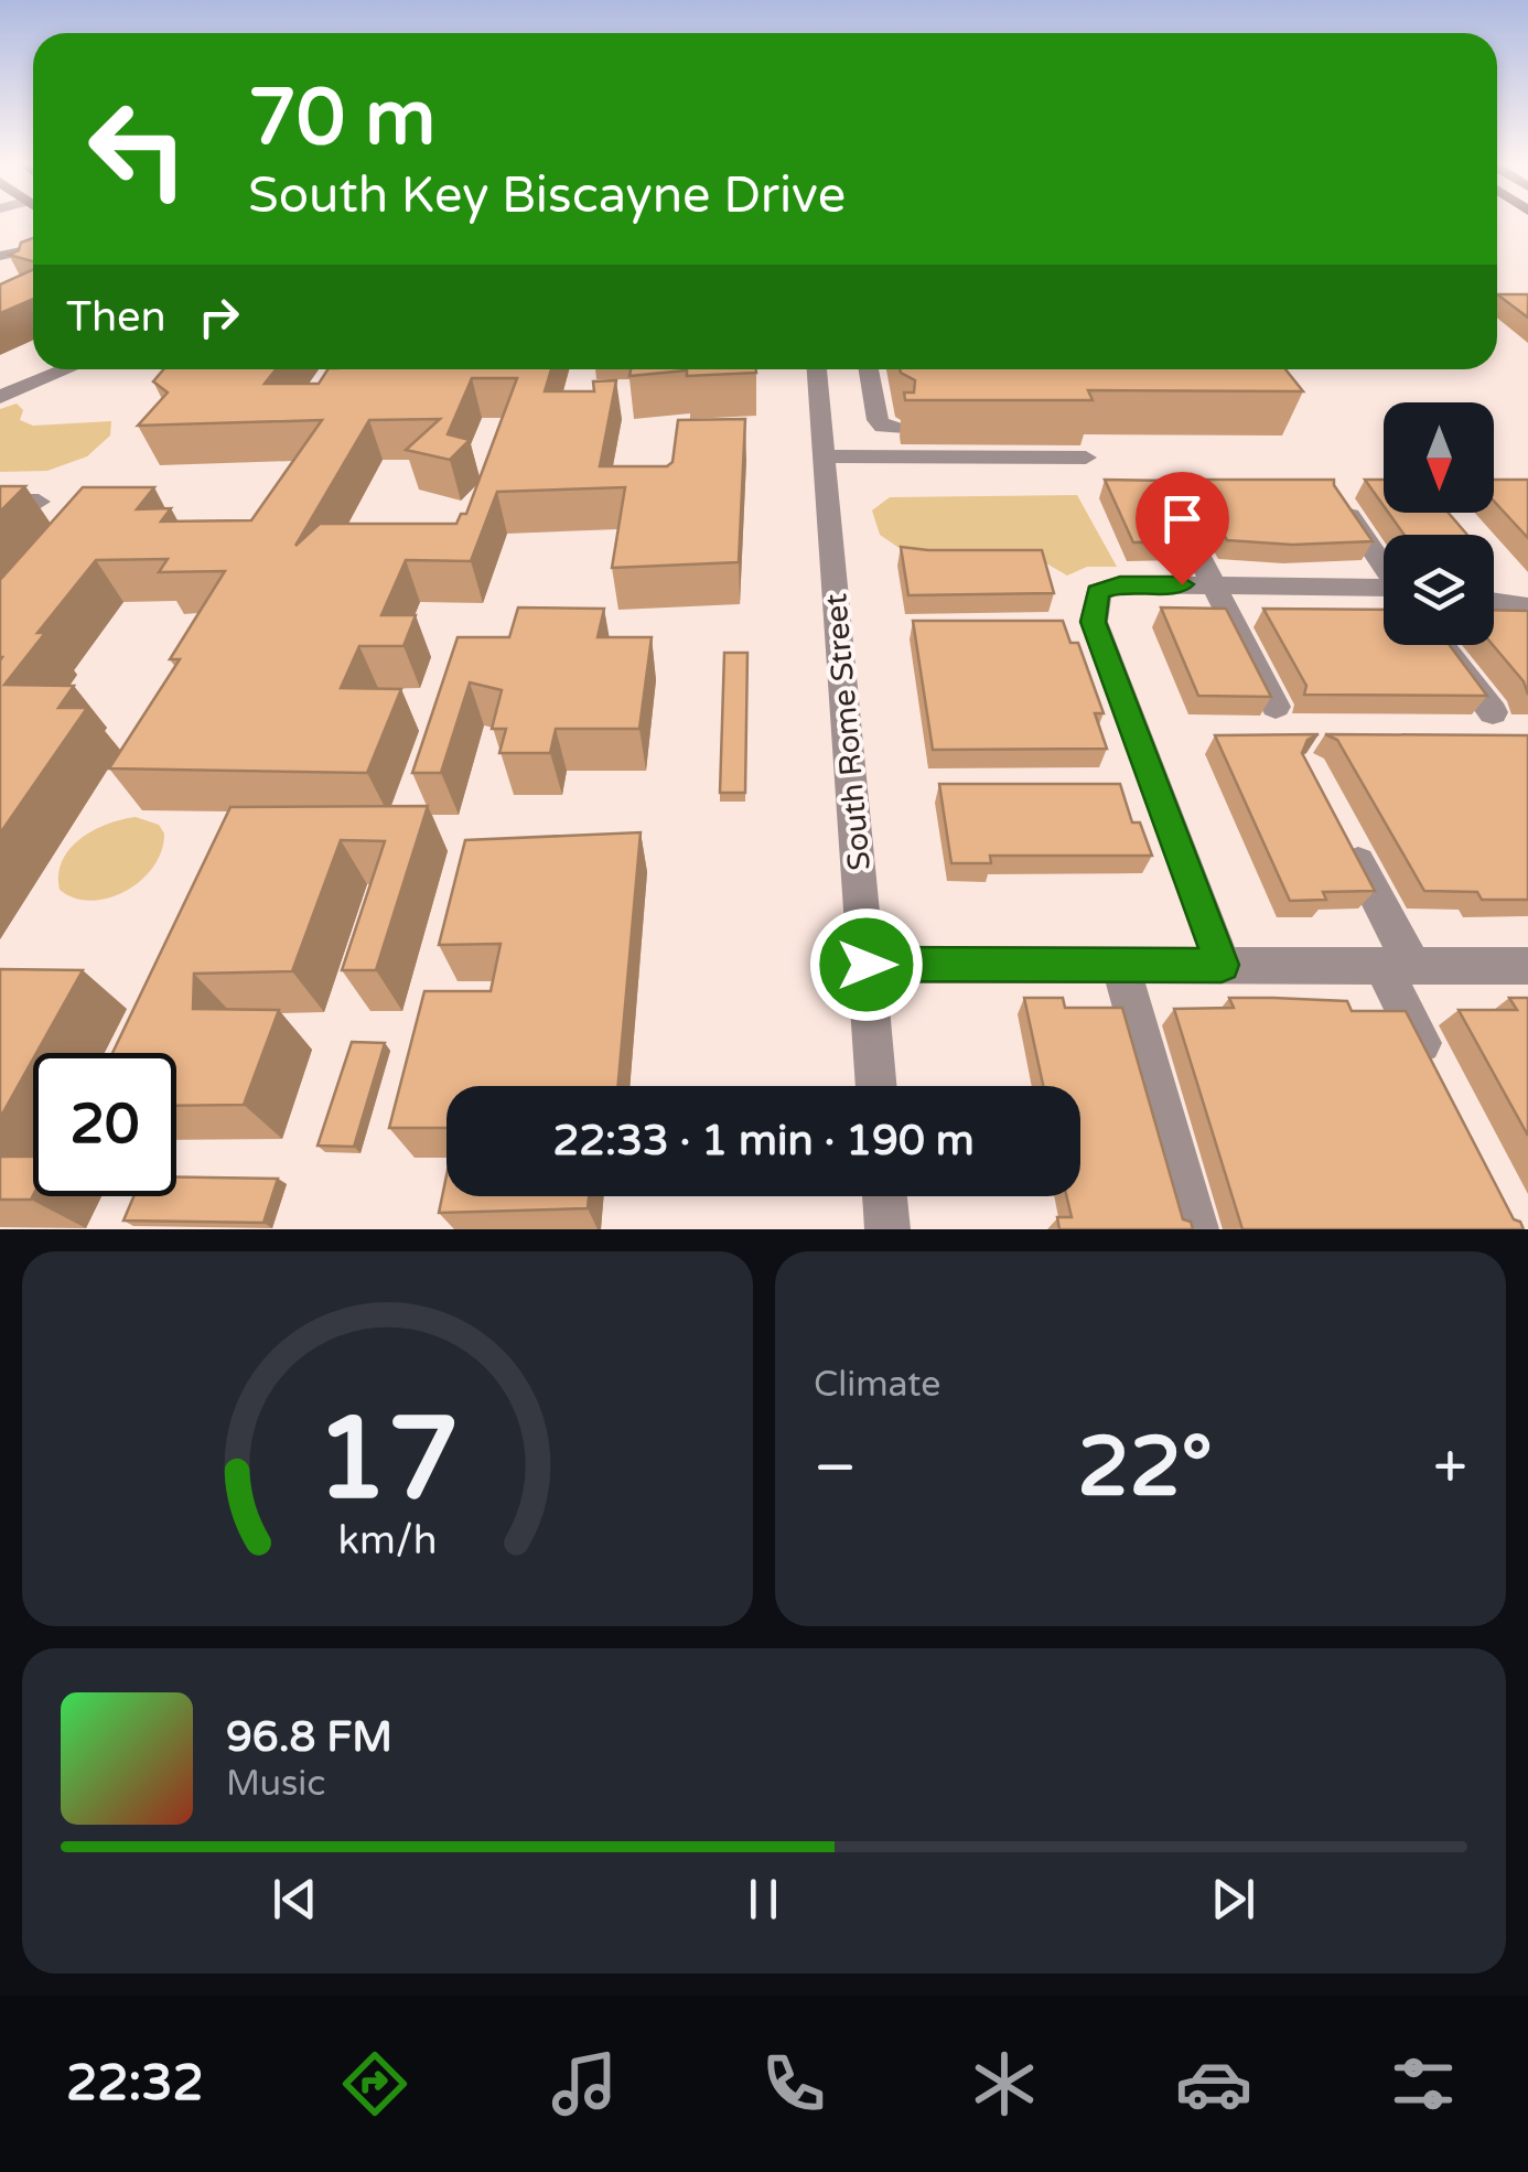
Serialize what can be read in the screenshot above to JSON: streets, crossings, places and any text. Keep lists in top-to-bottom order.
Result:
{
  "streets": {
    "street": ["South Rome Street"]
  },
  "north": "bottom",
  "page": {
    "turn": ["70 m", "South Key Biscayne Drive"],
    "then": "Then",
    "limit": "20",
    "trip": "22:33 · 1 min · 190 m",
    "tile": "Climate",
    "heat": ["−", "22°", "+"],
    "song": ["96.8 FM", "Music"],
    "tabs": "22:32",
    "gauge": ["17", "km/h"]
  }
}
